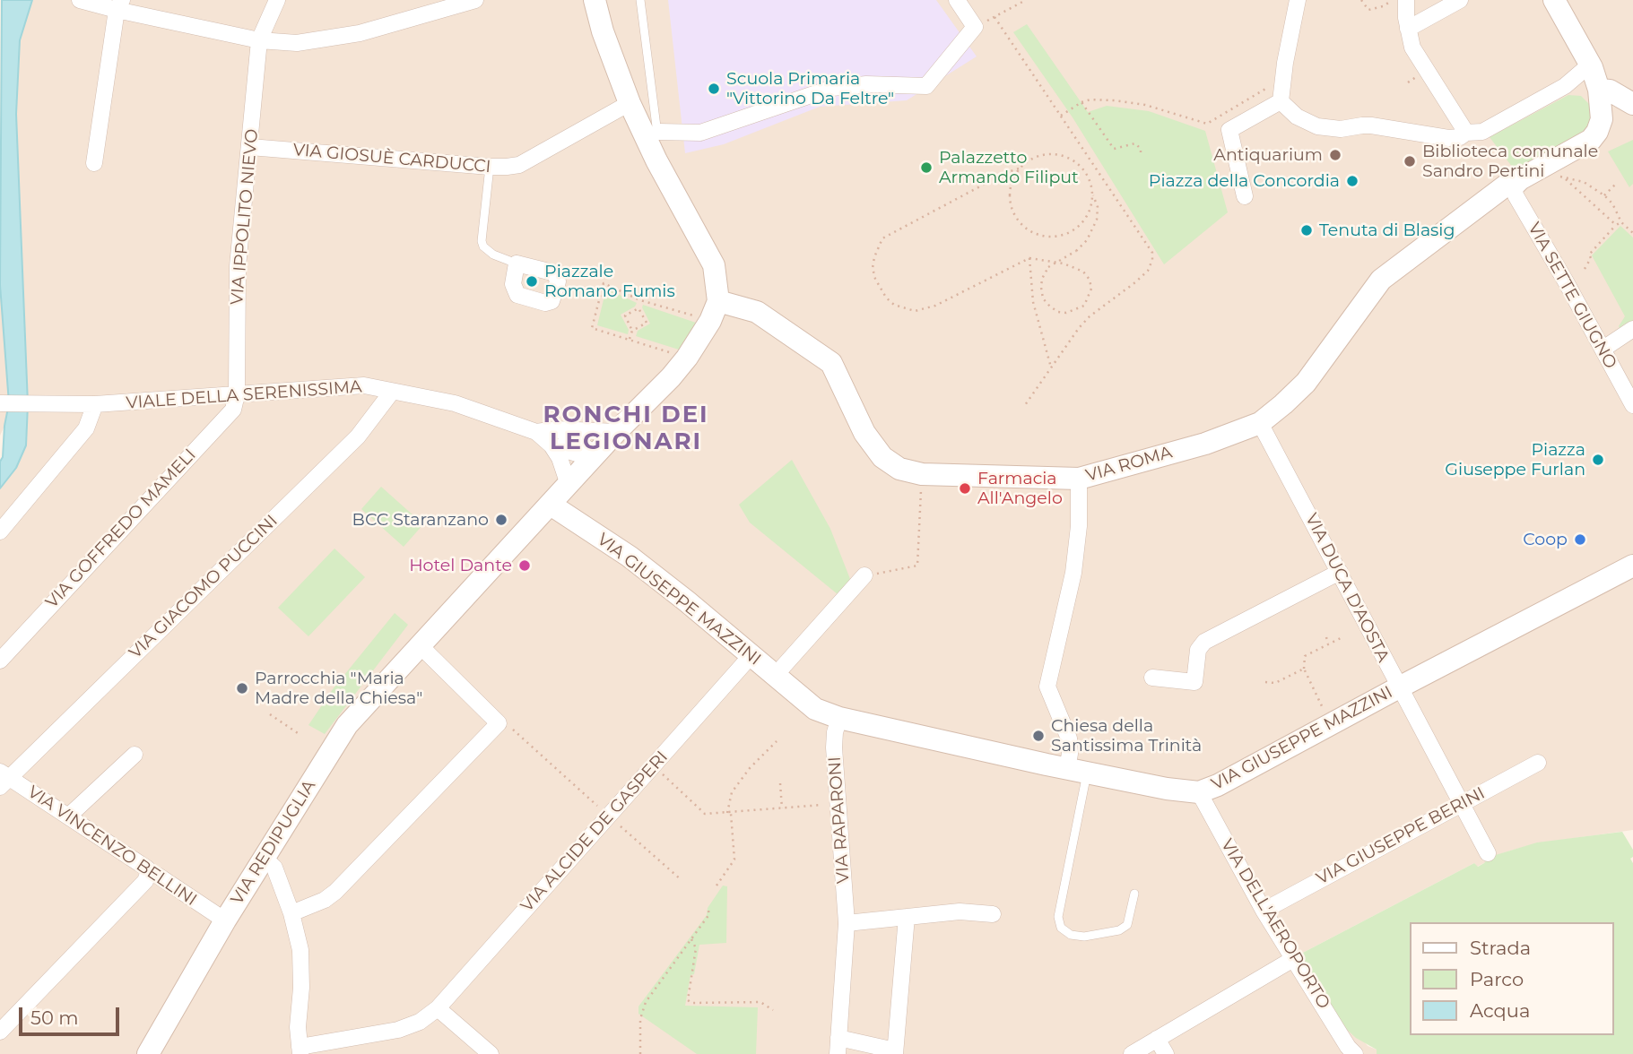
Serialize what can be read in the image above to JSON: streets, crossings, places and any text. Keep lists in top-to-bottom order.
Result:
{
  "streets": {
    "street": [
      "VIA GIOSUÈ CARDUCCI",
      "VIA IPPOLITO NIEVO",
      "VIA SETTE GIUGNO",
      "VIALE DELLA SERENISSIMA",
      "VIA ROMA",
      "VIA GOFFREDO MAMELI",
      "VIA GIACOMO PUCCINI",
      "VIA DUCA D'AOSTA",
      "VIA GIUSEPPE MAZZINI",
      "VIA RAPARONI",
      "VIA ALCIDE DE GASPERI",
      "VIA GIUSEPPE BERINI",
      "VIA REDIPUGLIA",
      "VIA VINCENZO BELLINI",
      "VIA DELL'AEROPORTO"
    ]
  },
  "crossings": [
    ["VIA GIOSUÈ CARDUCCI", "VIA IPPOLITO NIEVO"],
    ["VIA IPPOLITO NIEVO", "VIALE DELLA SERENISSIMA"],
    ["VIA IPPOLITO NIEVO", "VIA GOFFREDO MAMELI"],
    ["VIA SETTE GIUGNO", "VIA ROMA"],
    ["VIALE DELLA SERENISSIMA", "VIA GOFFREDO MAMELI"],
    ["VIALE DELLA SERENISSIMA", "VIA GIACOMO PUCCINI"],
    ["VIALE DELLA SERENISSIMA", "VIA REDIPUGLIA"],
    ["VIA ROMA", "VIA DUCA D'AOSTA"],
    ["VIA ROMA", "VIA REDIPUGLIA"],
    ["VIA GIACOMO PUCCINI", "VIA VINCENZO BELLINI"],
    ["VIA DUCA D'AOSTA", "VIA GIUSEPPE MAZZINI"],
    ["VIA DUCA D'AOSTA", "VIA GIUSEPPE BERINI"],
    ["VIA GIUSEPPE MAZZINI", "VIA RAPARONI"],
    ["VIA GIUSEPPE MAZZINI", "VIA ALCIDE DE GASPERI"],
    ["VIA GIUSEPPE MAZZINI", "VIA REDIPUGLIA"],
    ["VIA GIUSEPPE MAZZINI", "VIA DELL'AEROPORTO"],
    ["VIA GIUSEPPE BERINI", "VIA DELL'AEROPORTO"],
    ["VIA REDIPUGLIA", "VIA VINCENZO BELLINI"]
  ],
  "districts": ["RONCHI DEI LEGIONARI"],
  "places": [
    "Scuola Primaria \"Vittorino Da Feltre\"",
    "Antiquarium",
    "Biblioteca comunale Sandro Pertini",
    "Palazzetto Armando Filiput",
    "Piazza della Concordia",
    "Tenuta di Blasig",
    "Piazzale Romano Fumis",
    "Piazza Giuseppe Furlan",
    "Farmacia All'Angelo",
    "BCC Staranzano",
    "Coop",
    "Hotel Dante",
    "Parrocchia \"Maria Madre della Chiesa\"",
    "Chiesa della Santissima Trinità"
  ],
  "legend": ["Strada", "Parco", "Acqua"],
  "scale_bar": "50 m"
}
